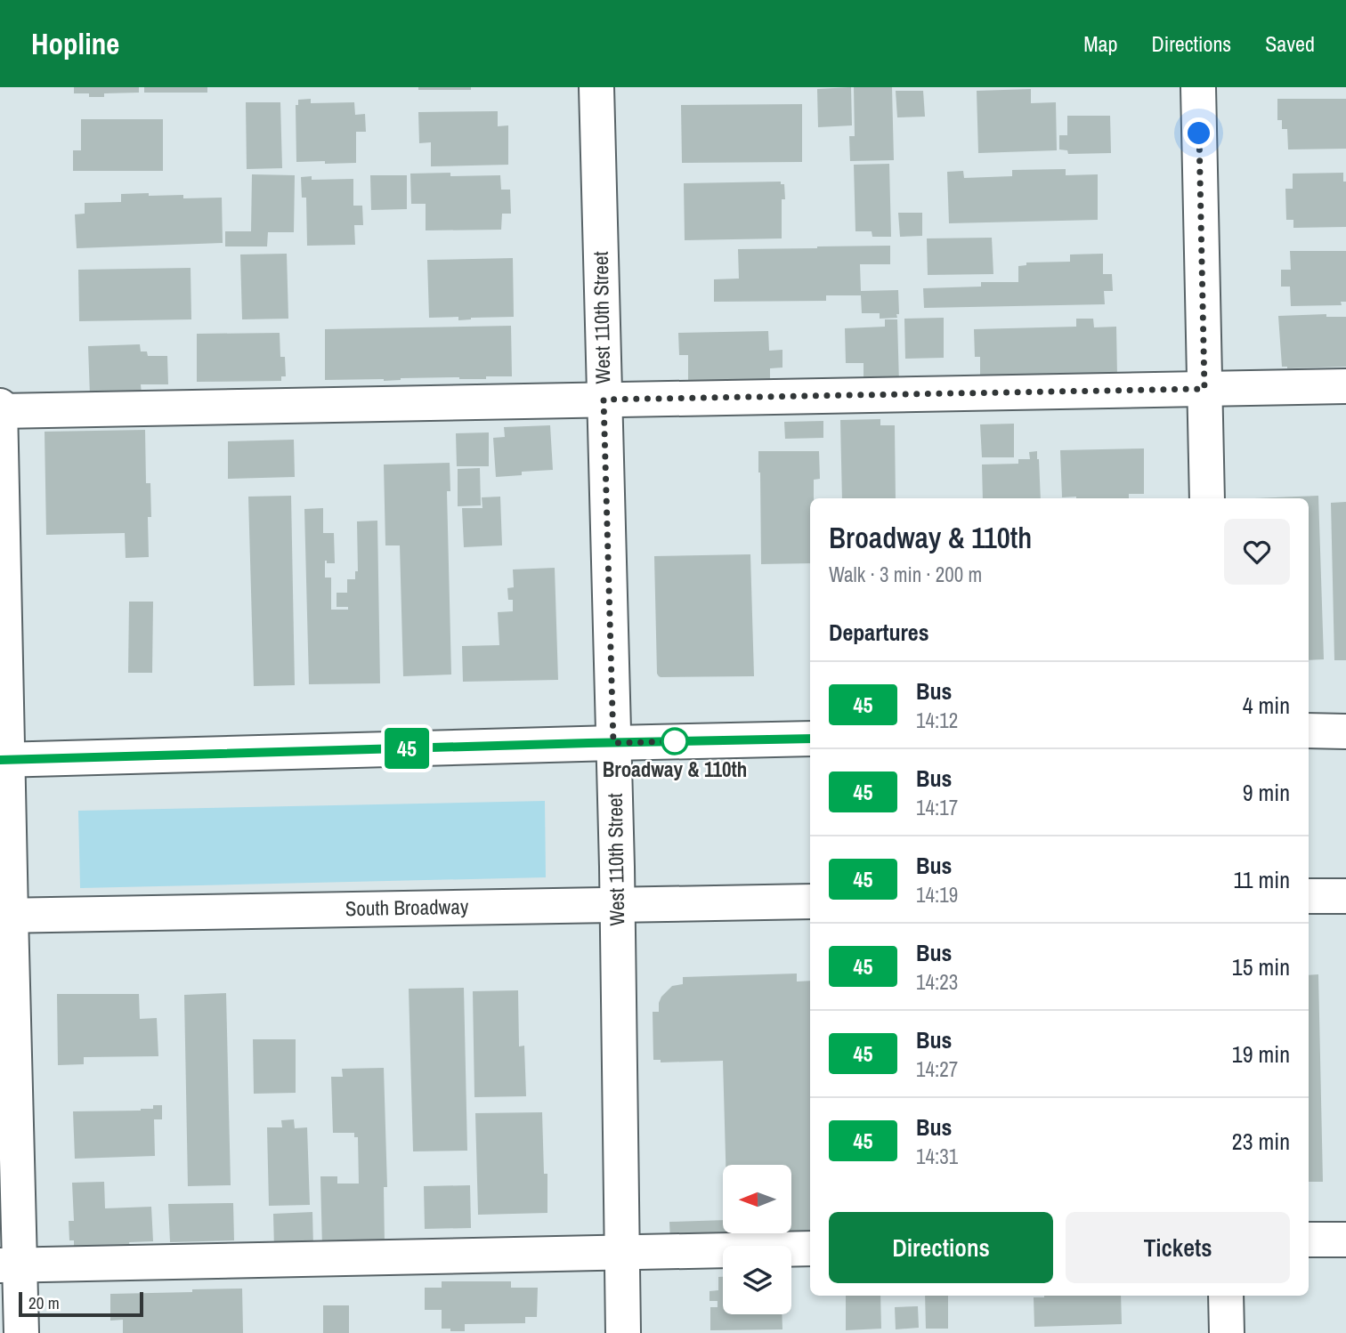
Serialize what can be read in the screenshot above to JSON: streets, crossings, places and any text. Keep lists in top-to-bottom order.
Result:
{
  "streets": {
    "street": ["West 110th Street", "South Broadway"]
  },
  "crossings": [
    ["West 110th Street", "South Broadway"]
  ],
  "places": ["Broadway & 110th"],
  "lines": ["bus line 45"],
  "scale_bar": "20 m",
  "north": "left",
  "page": {
    "header": "Hopline",
    "nav": ["Map", "Directions", "Saved"],
    "on_map": "45",
    "heading": [
      ["Broadway & 110th", "Walk · 3 min · 200 m"],
      "Departures"
    ],
    "list": [
      {
        "mark": "45",
        "name": "Bus",
        "note": "14:12",
        "value": "4 min"
      },
      {
        "mark": "45",
        "name": "Bus",
        "note": "14:17",
        "value": "9 min"
      },
      {
        "mark": "45",
        "name": "Bus",
        "note": "14:19",
        "value": "11 min"
      },
      {
        "mark": "45",
        "name": "Bus",
        "note": "14:23",
        "value": "15 min"
      },
      {
        "mark": "45",
        "name": "Bus",
        "note": "14:27",
        "value": "19 min"
      },
      {
        "mark": "45",
        "name": "Bus",
        "note": "14:31",
        "value": "23 min"
      }
    ],
    "buttons": ["Directions", "Tickets"],
    "scale": "20 m"
  }
}
